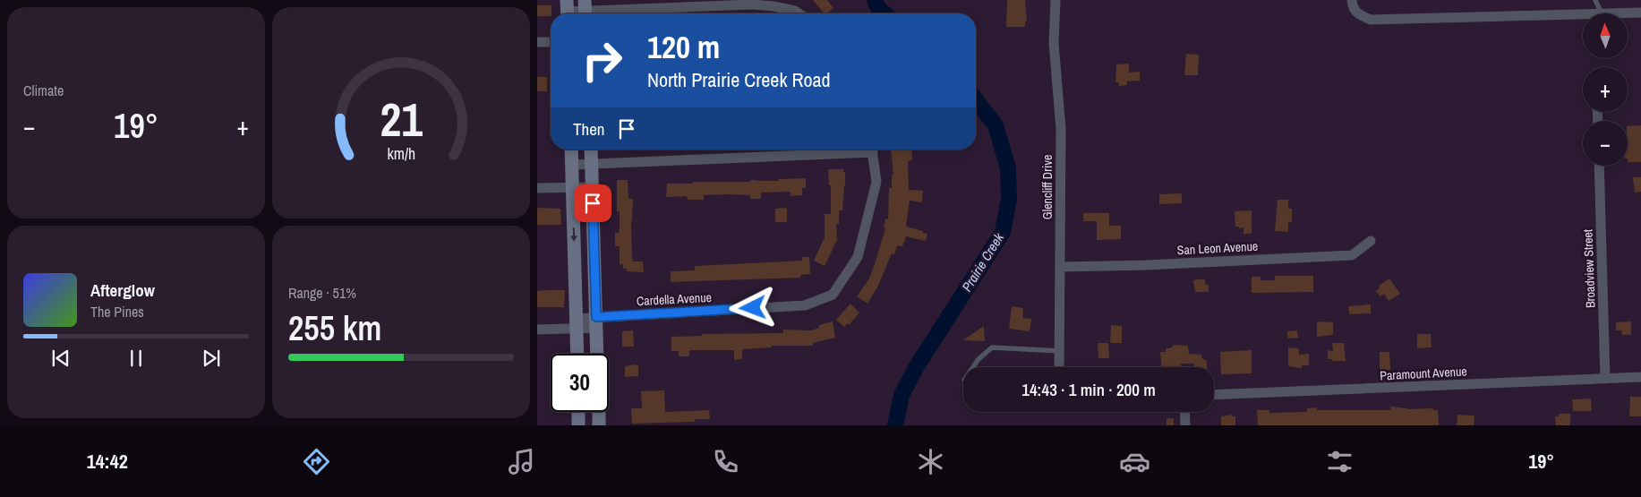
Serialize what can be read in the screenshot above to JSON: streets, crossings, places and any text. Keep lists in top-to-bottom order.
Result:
{
  "streets": {
    "street": [
      "Glencliff Drive",
      "San Leon Avenue",
      "Broadview Street",
      "Cardella Avenue",
      "Paramount Avenue"
    ]
  },
  "crossings": [
    ["Glencliff Drive", "San Leon Avenue"],
    ["Broadview Street", "Paramount Avenue"]
  ],
  "water": ["Prairie Creek"],
  "north": "top",
  "page": {
    "tile": [
      "Climate",
      ["Range · 51%", "255 km"]
    ],
    "map_buttons": ["+", "−"],
    "turn": ["120 m", "North Prairie Creek Road"],
    "heat": ["−", "19°", "+"],
    "then": "Then",
    "song": ["Afterglow", "The Pines"],
    "limit": "30",
    "trip": "14:43 · 1 min · 200 m",
    "tabs": ["14:42", "19°"],
    "gauge": ["21", "km/h"]
  }
}
